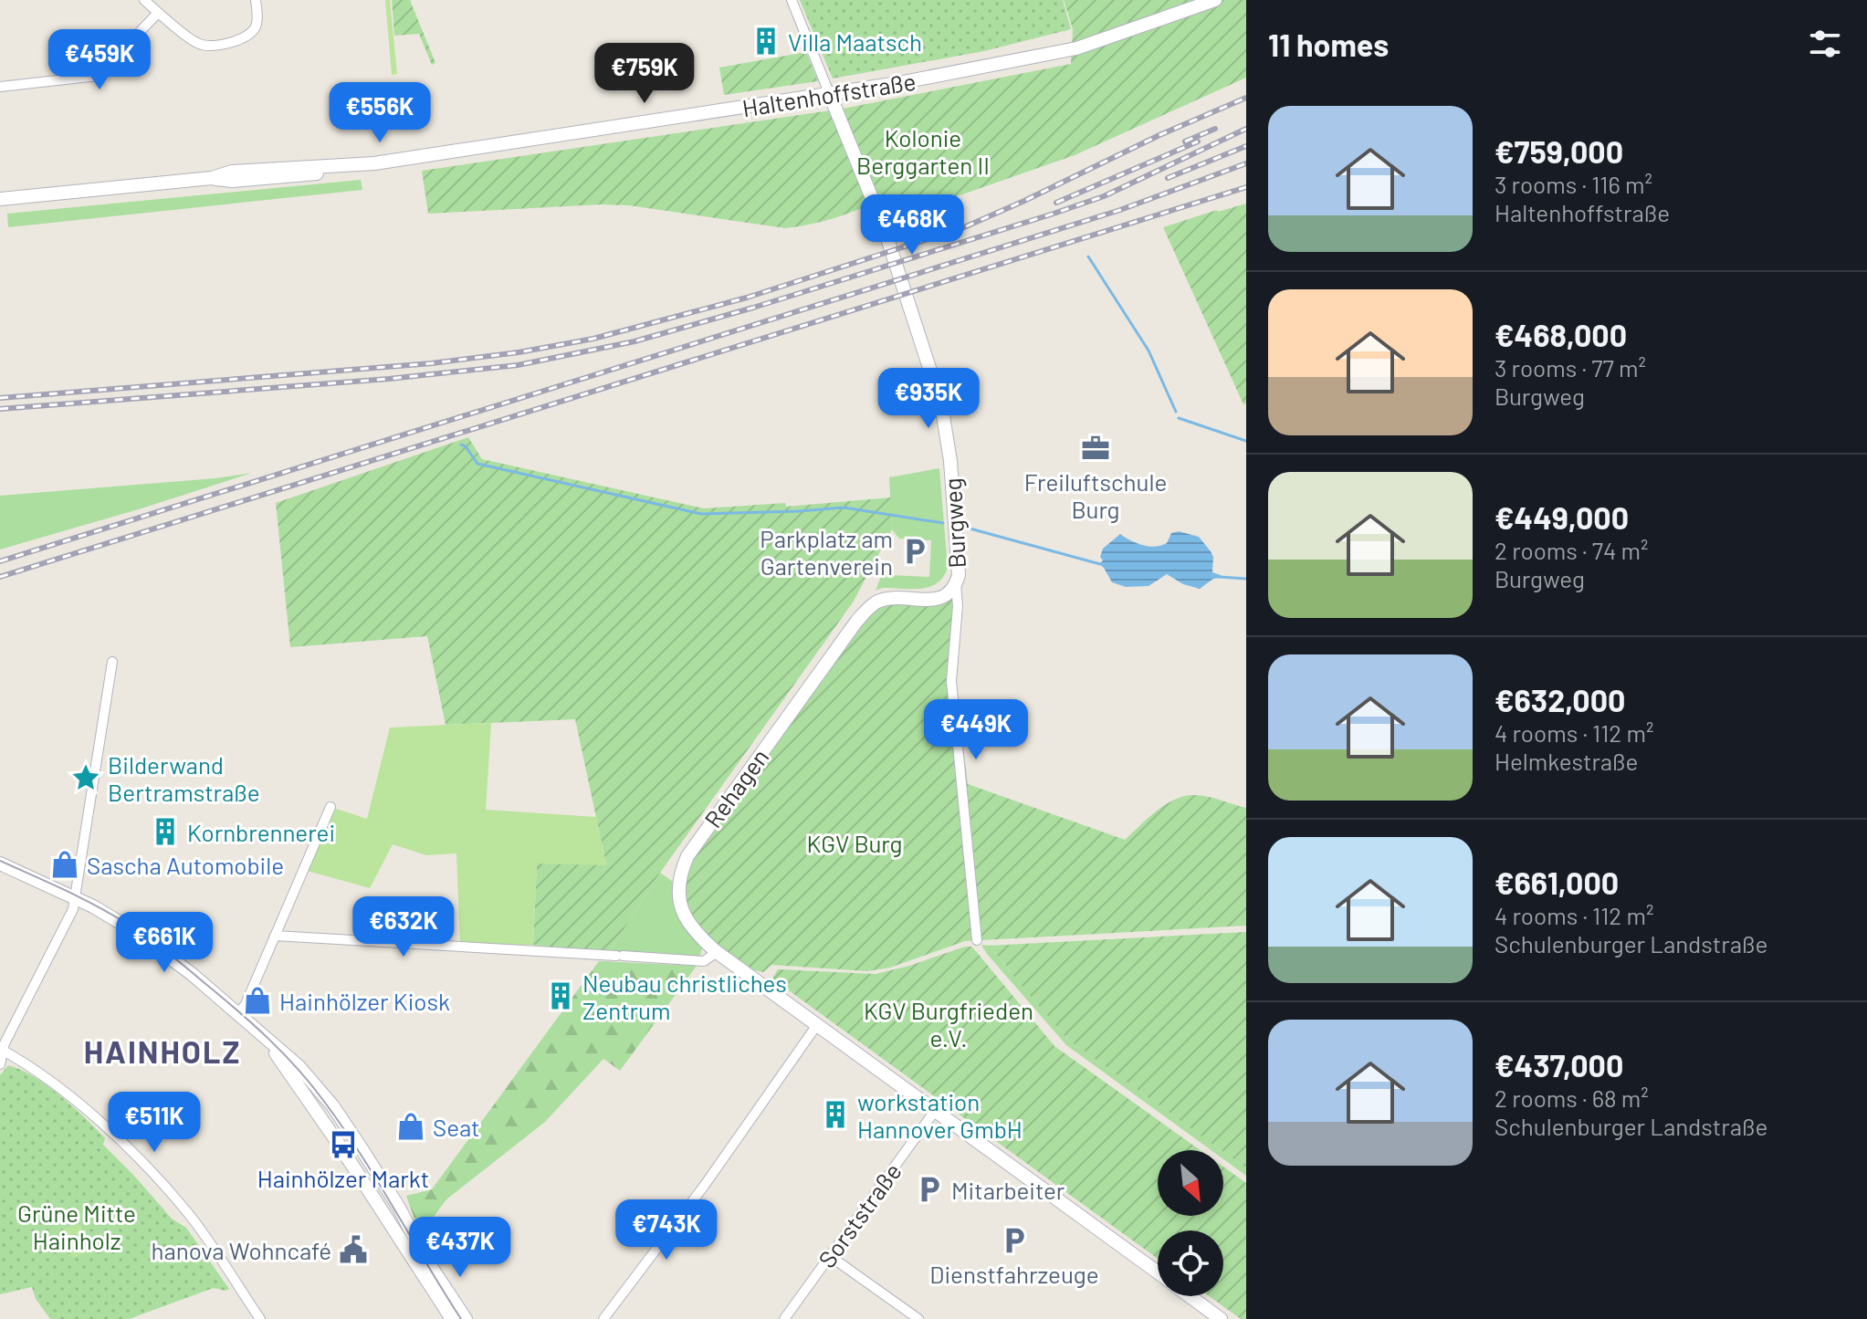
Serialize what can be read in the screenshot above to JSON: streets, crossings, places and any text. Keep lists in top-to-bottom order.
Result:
{
  "streets": {
    "street": [
      "Haltenhoffstraße",
      "Burgweg",
      "Rehagen",
      "Sorststraße"
    ]
  },
  "crossings": [
    ["Haltenhoffstraße", "Burgweg"],
    ["Burgweg", "Rehagen"],
    ["Rehagen", "Sorststraße"]
  ],
  "districts": ["HAINHOLZ"],
  "parks": [
    "Kolonie Berggarten II",
    "KGV Burg",
    "KGV Burgfrieden e.V.",
    "Grüne Mitte Hainholz"
  ],
  "places": {
    "building": [
      "Villa Maatsch",
      "Kornbrennerei",
      "Neubau christliches Zentrum",
      "workstation Hannover GmbH"
    ],
    "office": ["Freiluftschule Burg"],
    "parking": ["Parkplatz am Gartenverein", "Mitarbeiter", "Dienstfahrzeuge"],
    "place": ["Bilderwand Bertramstraße"],
    "shop": ["Sascha Automobile", "Hainhölzer Kiosk", "Seat"],
    "bus stop": ["Hainhölzer Markt"],
    "public building": ["hanova Wohncafé"]
  },
  "north": "bottom right",
  "page": {
    "heading": "11 homes",
    "price": [
      "€459K",
      "€759K",
      "€556K",
      "€468K",
      "€935K",
      "€449K",
      "€632K",
      "€661K",
      "€511K",
      "€743K",
      "€437K"
    ],
    "list": [
      {
        "name": "€759,000",
        "note": "3 rooms · 116 m² · Haltenhoffstraße"
      },
      {
        "name": "€468,000",
        "note": "3 rooms · 77 m² · Burgweg"
      },
      {
        "name": "€449,000",
        "note": "2 rooms · 74 m² · Burgweg"
      },
      {
        "name": "€632,000",
        "note": "4 rooms · 112 m² · Helmkestraße"
      },
      {
        "name": "€661,000",
        "note": "4 rooms · 112 m² · Schulenburger Landstraße"
      },
      {
        "name": "€437,000",
        "note": "2 rooms · 68 m² · Schulenburger Landstraße"
      }
    ]
  }
}
